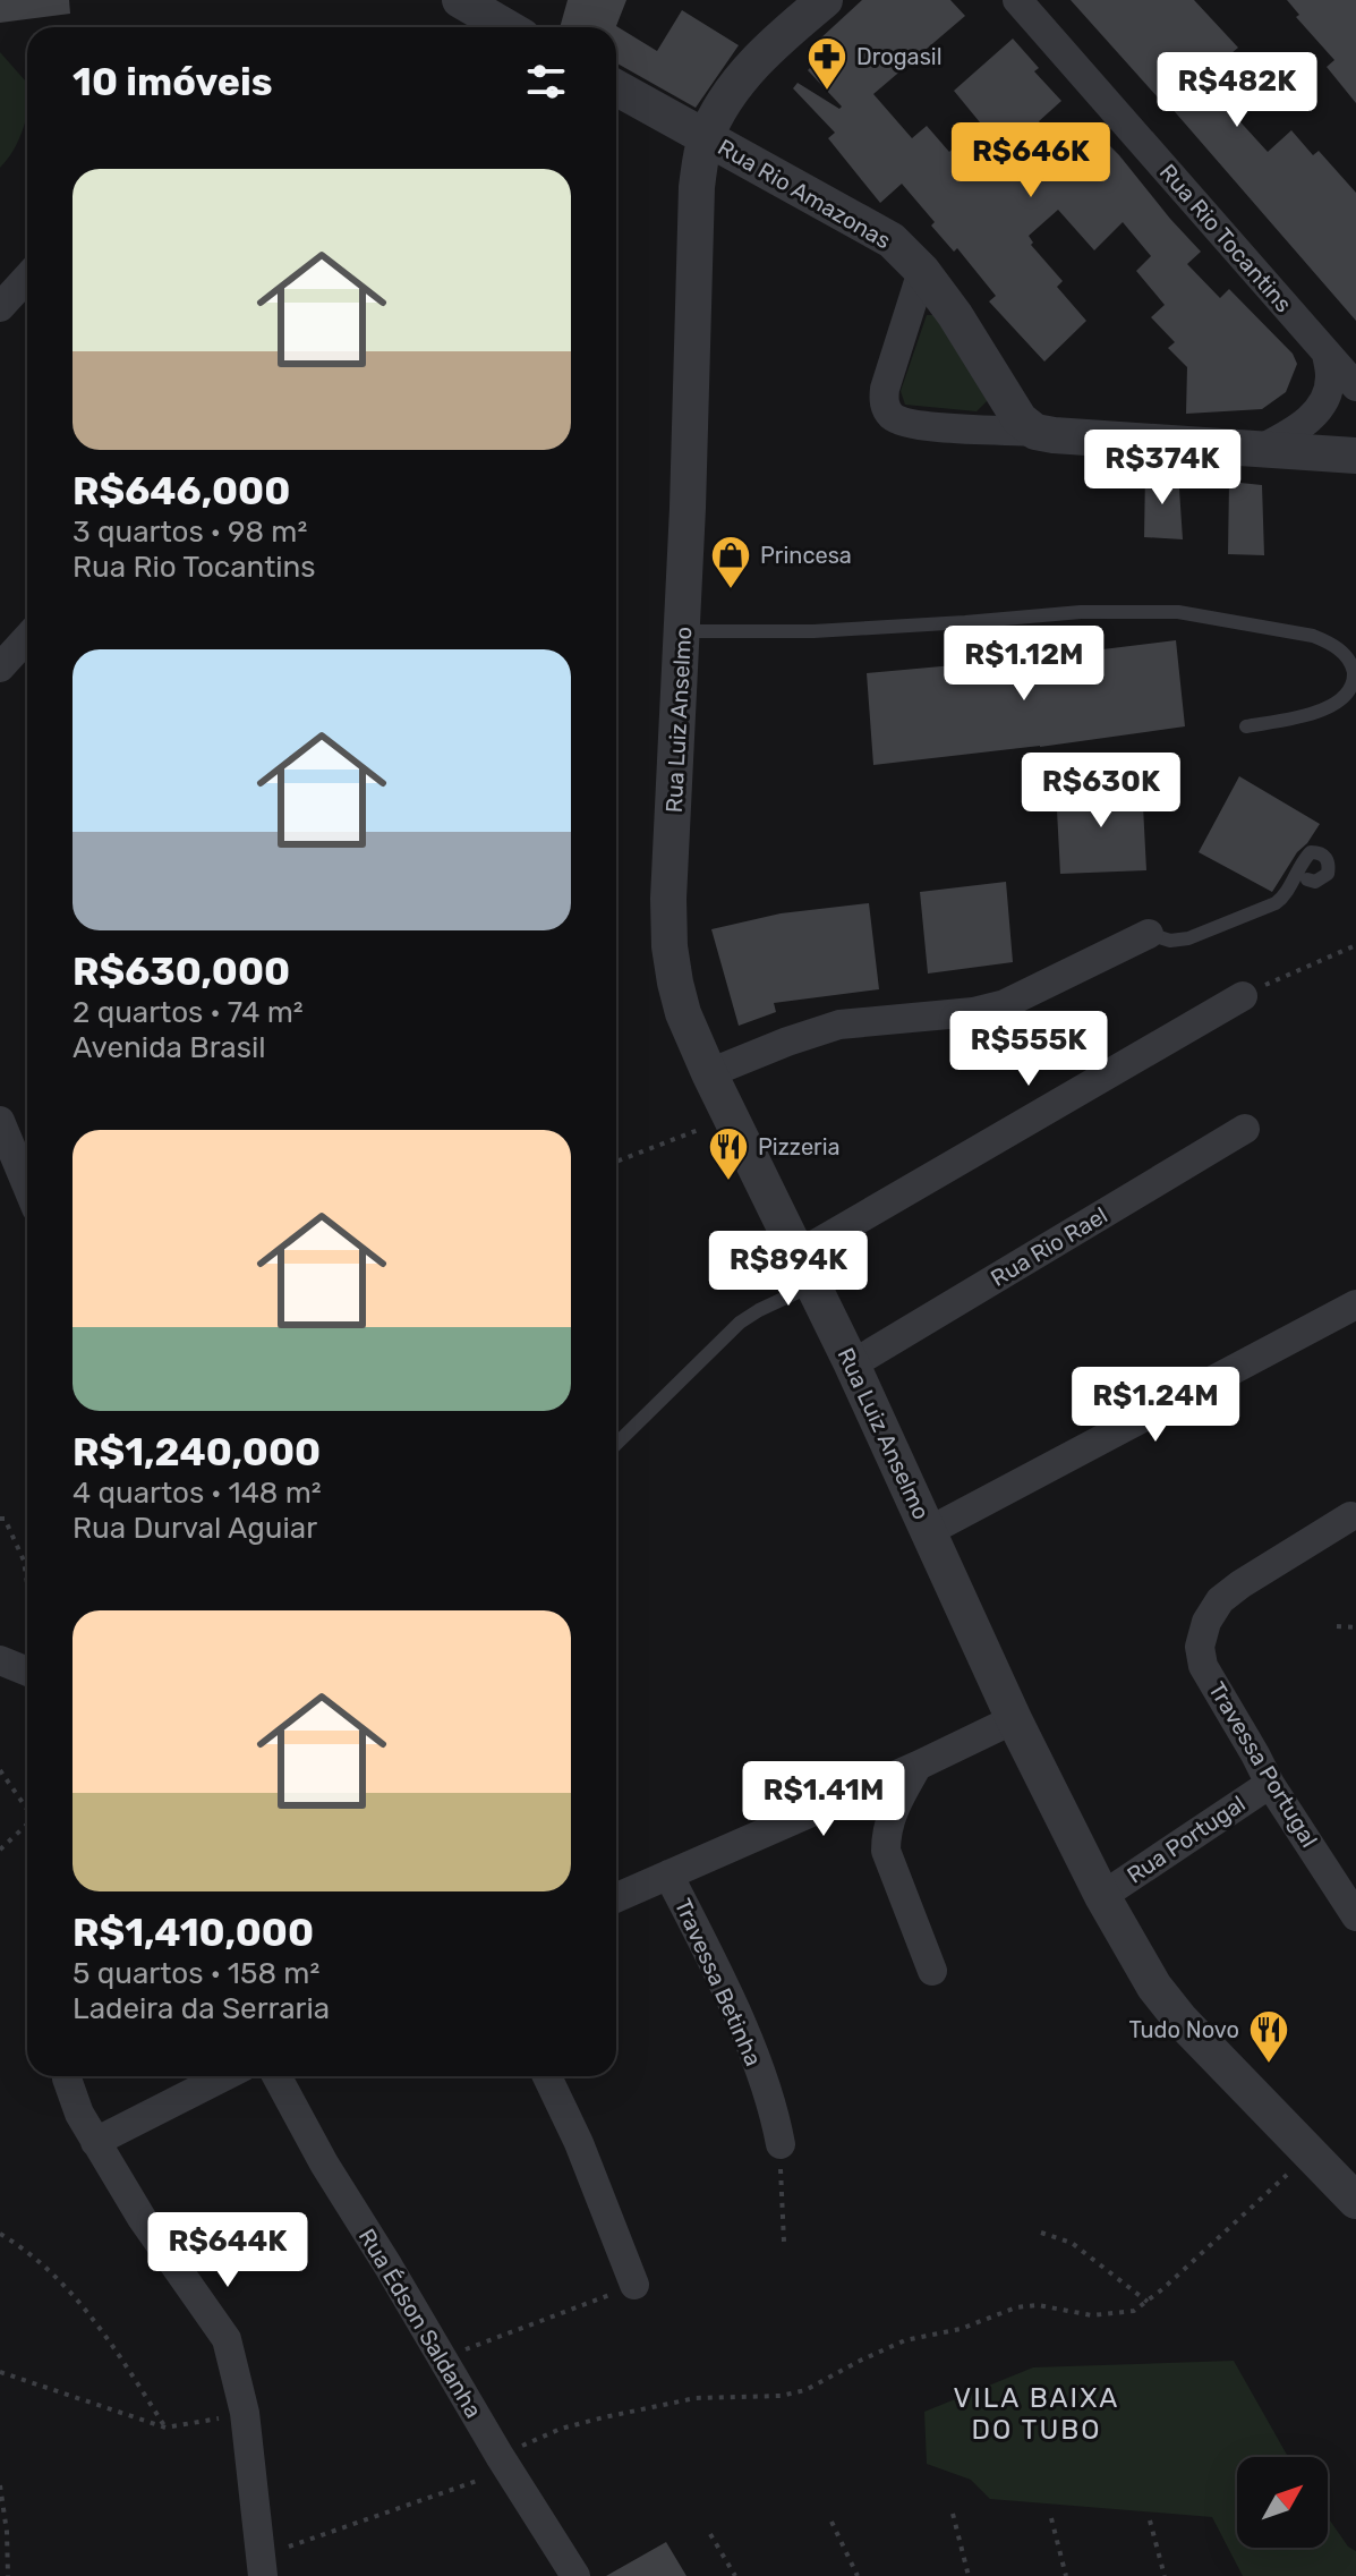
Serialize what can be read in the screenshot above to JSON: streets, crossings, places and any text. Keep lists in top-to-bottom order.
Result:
{
  "streets": {
    "street": [
      "Rua Rio Amazonas",
      "Rua Rio Tocantins",
      "Rua Luiz Anselmo",
      "Rua Rio Rael",
      "Travessa Portugal",
      "Rua Portugal",
      "Travessa Betinha",
      "Rua Édson Saldanha"
    ]
  },
  "crossings": [
    ["Rua Rio Amazonas", "Rua Luiz Anselmo"],
    ["Rua Luiz Anselmo", "Rua Rio Rael"],
    ["Rua Luiz Anselmo", "Rua Portugal"],
    ["Travessa Portugal", "Rua Portugal"]
  ],
  "districts": ["VILA BAIXA DO TUBO"],
  "places": {
    "pharmacy": ["Drogasil"],
    "shop": ["Princesa"],
    "restaurant": ["Pizzeria", "Tudo Novo"]
  },
  "north": "top right",
  "page": {
    "heading": "10 imóveis",
    "price": [
      "R$482K",
      "R$646K",
      "R$374K",
      "R$1.12M",
      "R$630K",
      "R$555K",
      "R$894K",
      "R$1.24M",
      "R$1.41M",
      "R$644K"
    ],
    "list": [
      {
        "name": "R$646,000",
        "note": "3 quartos · 98 m² · Rua Rio Tocantins"
      },
      {
        "name": "R$630,000",
        "note": "2 quartos · 74 m² · Avenida Brasil"
      },
      {
        "name": "R$1,240,000",
        "note": "4 quartos · 148 m² · Rua Durval Aguiar"
      },
      {
        "name": "R$1,410,000",
        "note": "5 quartos · 158 m² · Ladeira da Serraria"
      }
    ]
  }
}
